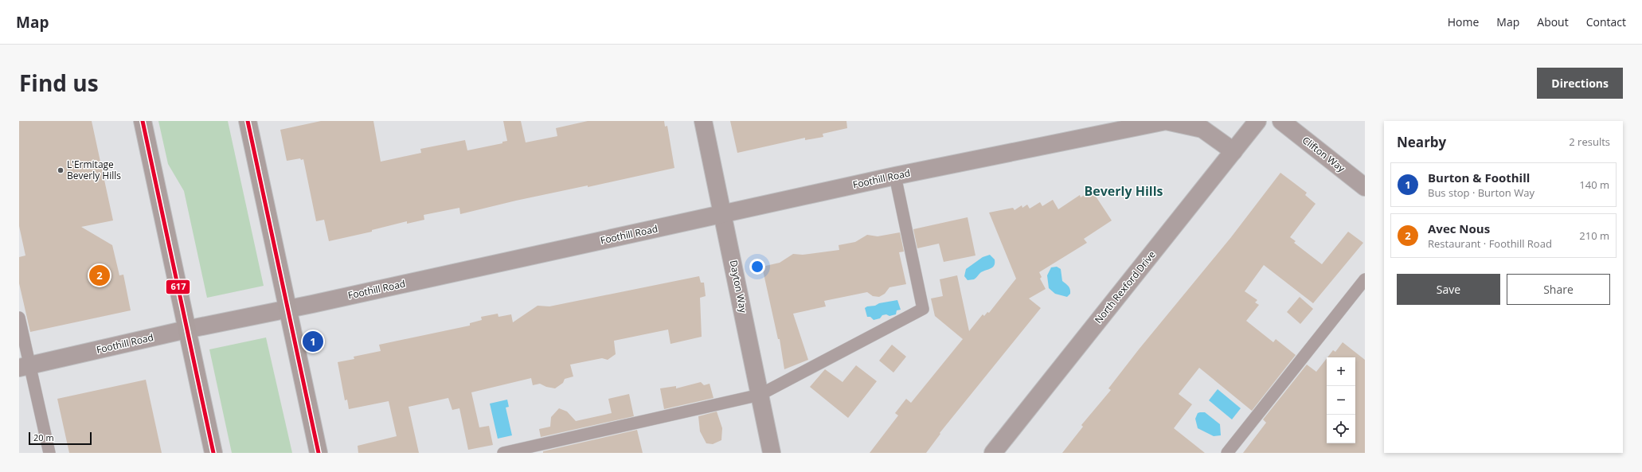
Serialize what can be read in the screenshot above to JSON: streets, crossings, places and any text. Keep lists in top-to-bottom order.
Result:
{
  "streets": {
    "street": [
      "Clifton Way",
      "Foothill Road",
      "Dayton Way",
      "North Rexford Drive"
    ]
  },
  "crossings": [
    ["Foothill Road", "Dayton Way"],
    ["Foothill Road", "North Rexford Drive"]
  ],
  "districts": ["Beverly Hills"],
  "places": ["L'Ermitage Beverly Hills"],
  "lines": ["transit line 617"],
  "scale_bar": "20 m",
  "page": {
    "header": "Map",
    "nav": [
      "Home",
      "Map",
      "About",
      "Contact"
    ],
    "title": "Find us",
    "buttons": [
      "Directions",
      ["Save", "Share"]
    ],
    "heading": ["Nearby", "2 results"],
    "list": [
      {
        "mark": "1",
        "name": "Burton & Foothill",
        "note": "Bus stop · Burton Way",
        "value": "140 m"
      },
      {
        "mark": "2",
        "name": "Avec Nous",
        "note": "Restaurant · Foothill Road",
        "value": "210 m"
      }
    ],
    "pins": ["2", "1"],
    "map_buttons": ["+", "−"],
    "scale": "20 m"
  }
}
